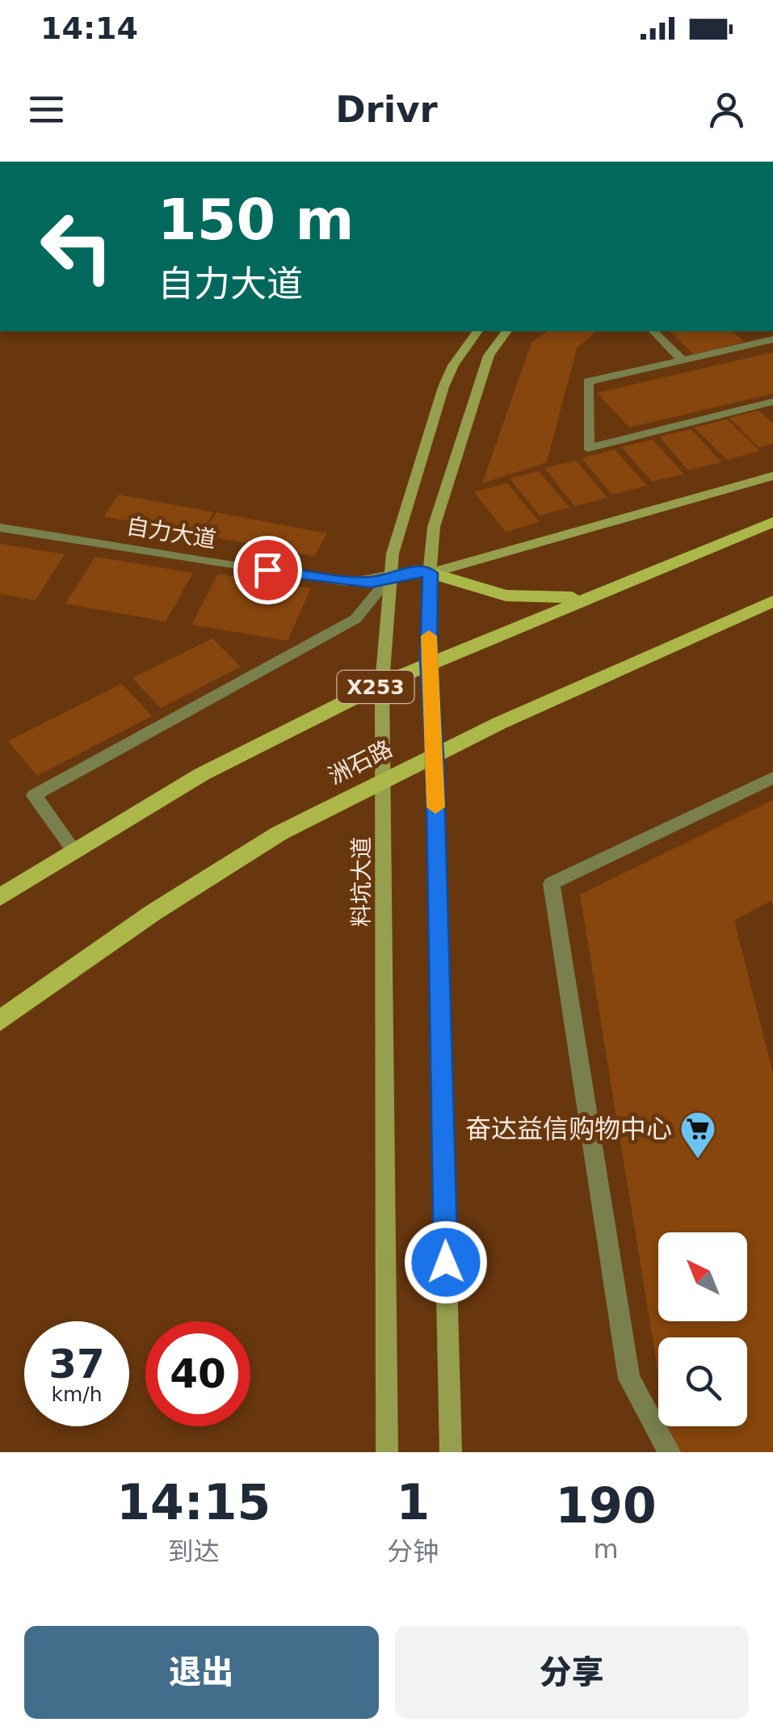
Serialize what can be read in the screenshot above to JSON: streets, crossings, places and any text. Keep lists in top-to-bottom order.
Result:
{
  "streets": {
    "main road": ["X253", "洲石路"],
    "street": ["自力大道", "料坑大道"]
  },
  "crossings": [
    ["自力大道", "料坑大道"],
    ["X253", "料坑大道"],
    ["洲石路", "料坑大道"]
  ],
  "places": {
    "supermarket": ["奋达益信购物中心"]
  },
  "north": "top left",
  "page": {
    "status": "14:14",
    "header": "Drivr",
    "turn": ["150 m", "自力大道"],
    "speed": "37 km/h",
    "limit": "40",
    "eta": [
      "14:15",
      "到达",
      "1",
      "分钟",
      "190",
      "m"
    ],
    "buttons": ["退出", "分享"]
  }
}
